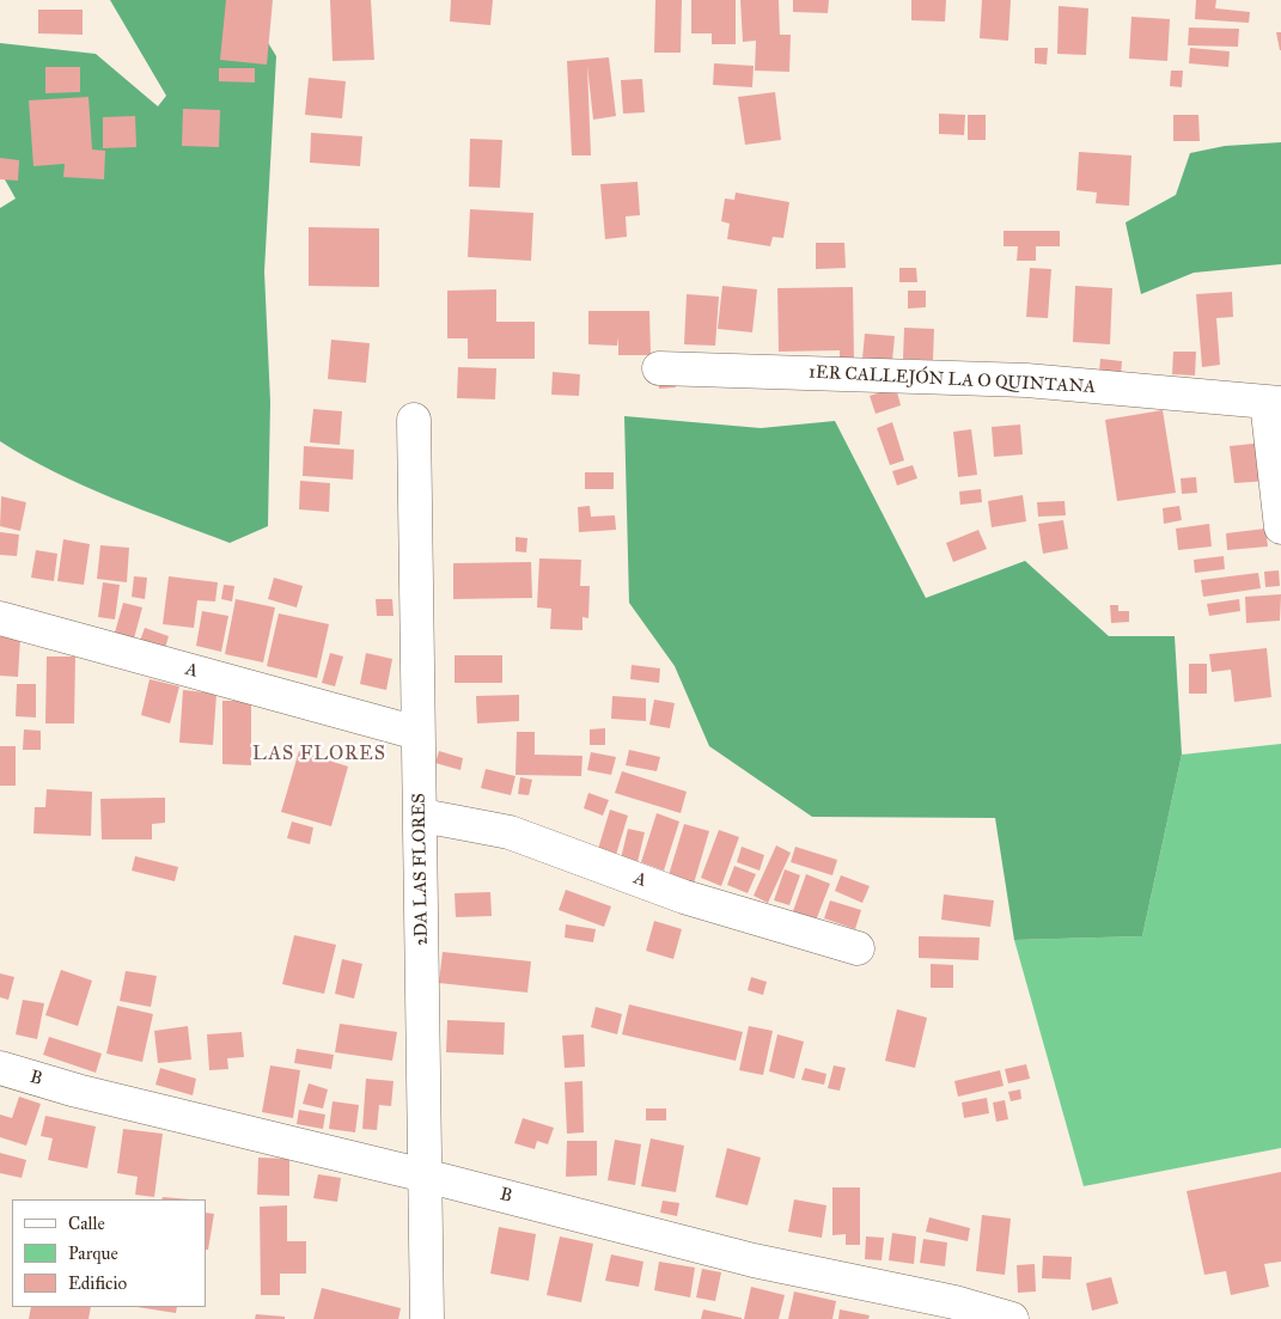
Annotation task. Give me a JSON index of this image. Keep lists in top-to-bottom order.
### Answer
{
  "streets": {
    "street": [
      "1ER CALLEJÓN LA O QUINTANA",
      "A",
      "2DA LAS FLORES",
      "B"
    ]
  },
  "crossings": [
    ["A", "2DA LAS FLORES"],
    ["2DA LAS FLORES", "B"]
  ],
  "districts": ["LAS FLORES"],
  "legend": ["Calle", "Parque", "Edificio"]
}
